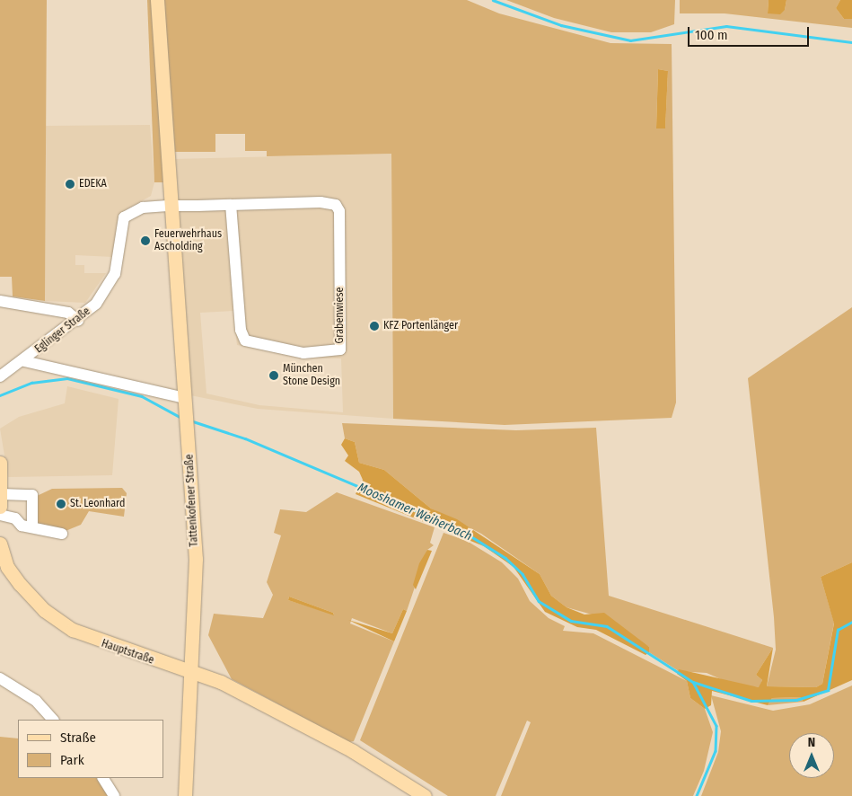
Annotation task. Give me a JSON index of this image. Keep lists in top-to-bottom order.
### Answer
{
  "streets": {
    "main road": ["Tattenkofener Straße", "Hauptstraße"],
    "street": ["Grabenwiese", "Eglinger Straße"]
  },
  "crossings": [
    ["Grabenwiese", "Eglinger Straße"],
    ["Grabenwiese", "Tattenkofener Straße"],
    ["Eglinger Straße", "Tattenkofener Straße"],
    ["Tattenkofener Straße", "Hauptstraße"]
  ],
  "water": ["Mooshamer Weiherbach"],
  "places": [
    "EDEKA",
    "Feuerwehrhaus Ascholding",
    "KFZ Portenlänger",
    "München Stone Design",
    "St. Leonhard"
  ],
  "legend": ["Straße", "Park"],
  "scale_bar": "100 m",
  "north": "top"
}
